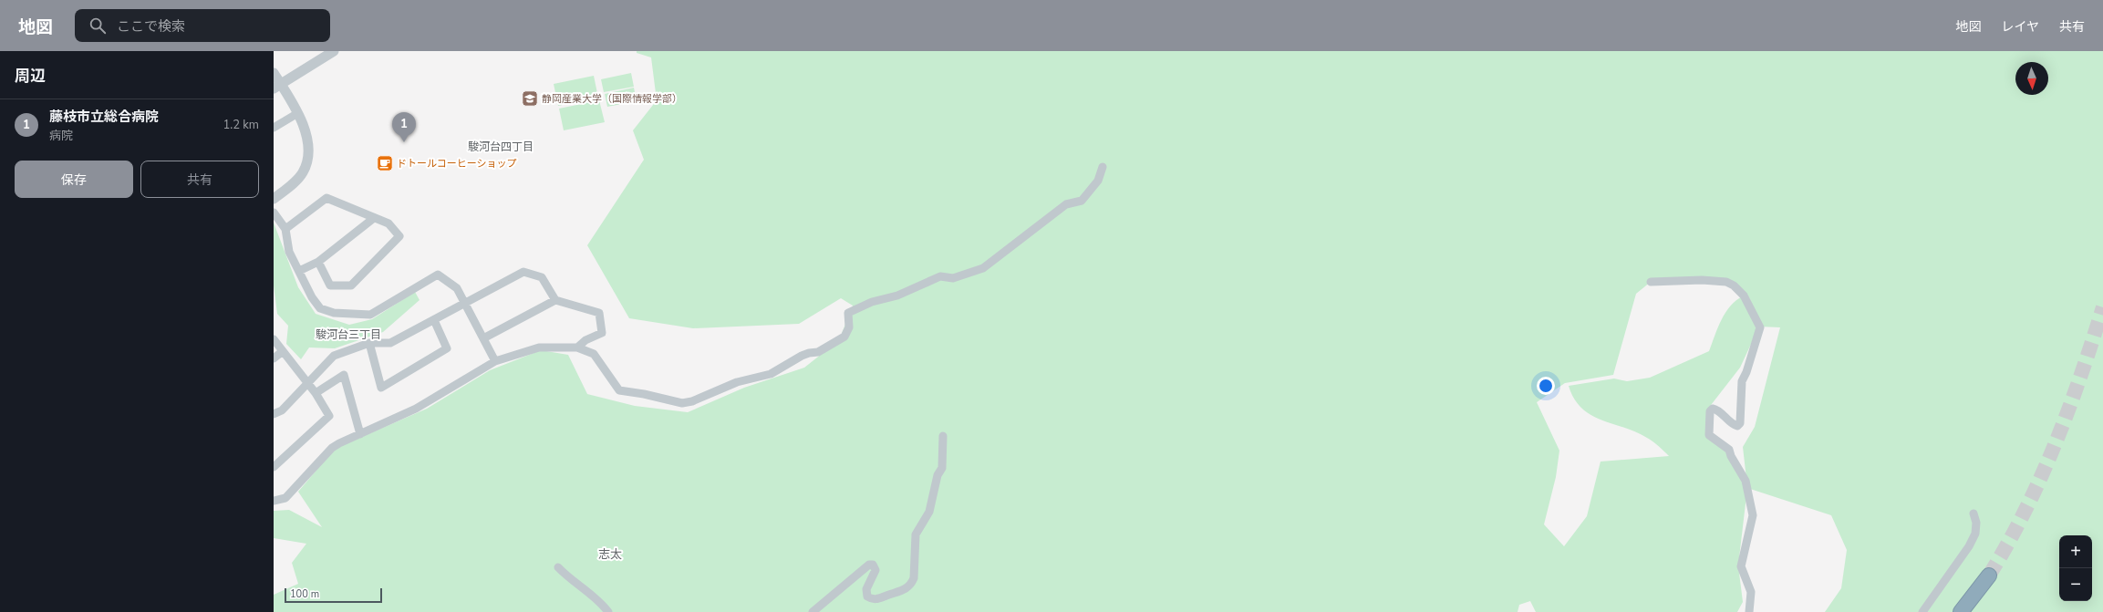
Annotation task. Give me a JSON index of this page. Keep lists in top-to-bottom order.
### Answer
{
  "districts": ["駿河台四丁目", "駿河台三丁目", "志太"],
  "places": {
    "school or university": ["静岡産業大学（国際情報学部）"],
    "cafe": ["ドトールコーヒーショップ"]
  },
  "scale_bar": "100 m",
  "north": "bottom",
  "page": {
    "header": "地図",
    "search": "ここで検索",
    "nav": ["地図", "レイヤ", "共有"],
    "heading": "周辺",
    "list": [
      {
        "mark": "1",
        "name": "藤枝市立総合病院",
        "note": "病院",
        "value": "1.2 km"
      }
    ],
    "pins": "1",
    "buttons": ["保存", "共有"],
    "map_buttons": ["+", "−"],
    "scale": "100 m"
  }
}
